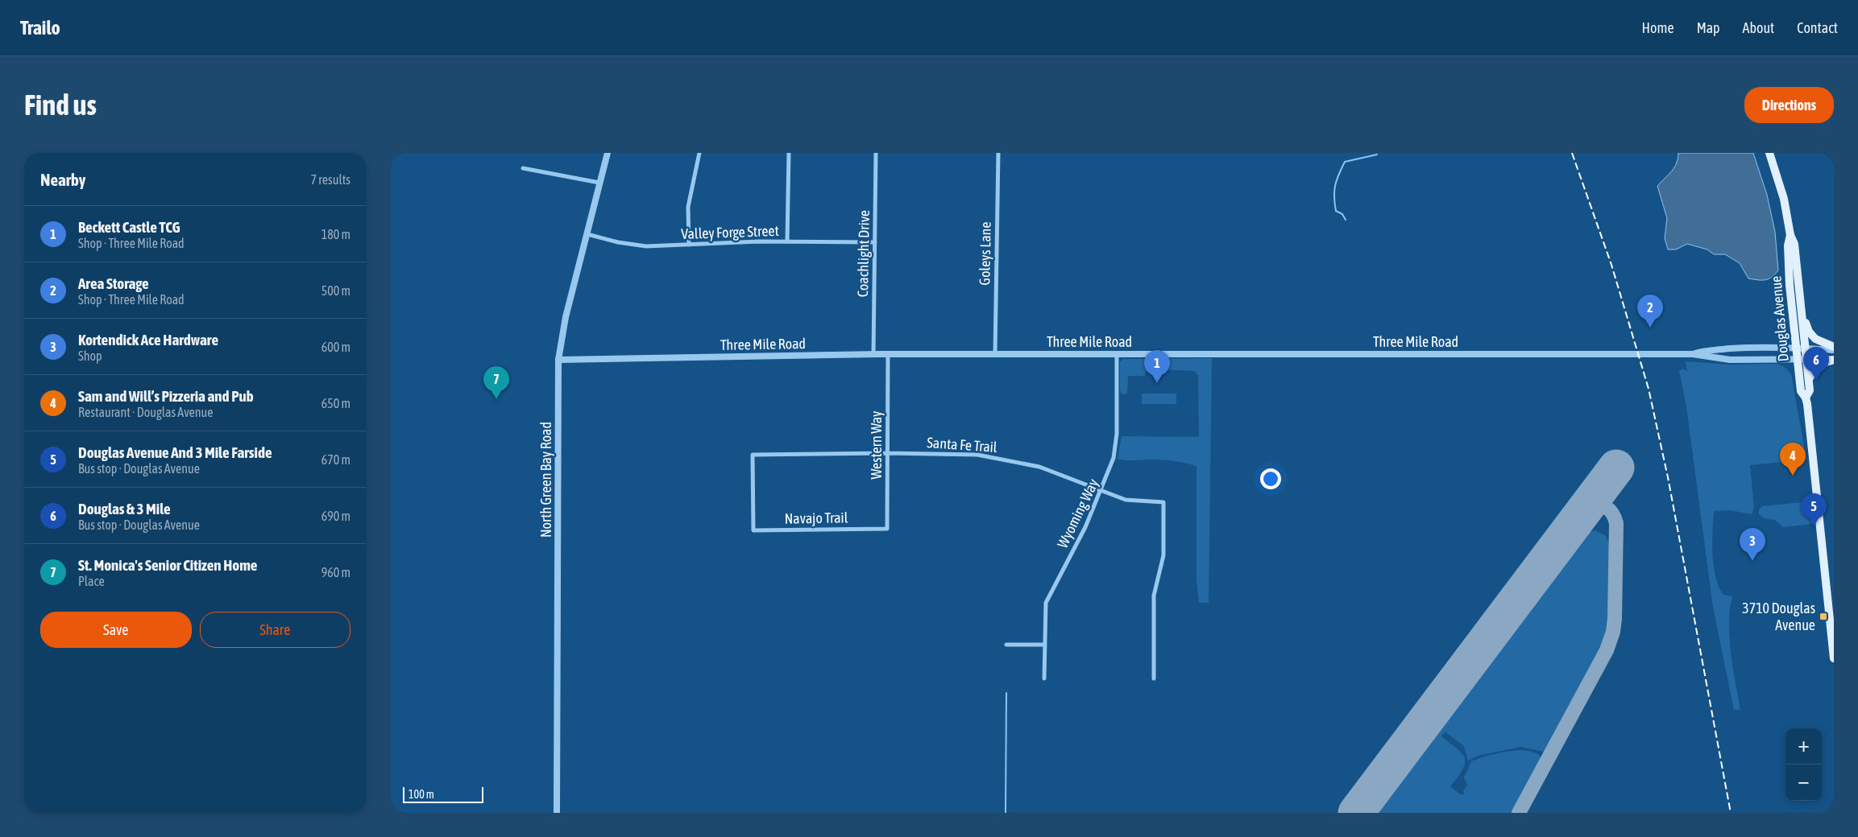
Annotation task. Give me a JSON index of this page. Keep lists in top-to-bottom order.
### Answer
{
  "streets": {
    "main road": ["Douglas Avenue"],
    "street": [
      "Valley Forge Street",
      "Coachlight Drive",
      "Goleys Lane",
      "Three Mile Road",
      "Western Way",
      "Santa Fe Trail",
      "North Green Bay Road",
      "Wyoming Way",
      "Navajo Trail"
    ]
  },
  "crossings": [
    ["Valley Forge Street", "Coachlight Drive"],
    ["Valley Forge Street", "North Green Bay Road"],
    ["Coachlight Drive", "Three Mile Road"],
    ["Goleys Lane", "Three Mile Road"],
    ["Douglas Avenue", "Three Mile Road"],
    ["Three Mile Road", "Western Way"],
    ["Three Mile Road", "North Green Bay Road"],
    ["Three Mile Road", "Wyoming Way"],
    ["Western Way", "Santa Fe Trail"],
    ["Western Way", "Navajo Trail"],
    ["Santa Fe Trail", "Wyoming Way"],
    ["Santa Fe Trail", "Navajo Trail"]
  ],
  "places": {
    "transit": ["3710 Douglas Avenue"]
  },
  "scale_bar": "100 m",
  "page": {
    "header": "Trailo",
    "nav": [
      "Home",
      "Map",
      "About",
      "Contact"
    ],
    "buttons": [
      "Directions",
      ["Save", "Share"]
    ],
    "title": "Find us",
    "heading": ["Nearby", "7 results"],
    "list": [
      {
        "mark": "1",
        "name": "Beckett Castle TCG",
        "note": "Shop · Three Mile Road",
        "value": "180 m"
      },
      {
        "mark": "2",
        "name": "Area Storage",
        "note": "Shop · Three Mile Road",
        "value": "500 m"
      },
      {
        "mark": "3",
        "name": "Kortendick Ace Hardware",
        "note": "Shop",
        "value": "600 m"
      },
      {
        "mark": "4",
        "name": "Sam and Will’s Pizzeria and Pub",
        "note": "Restaurant · Douglas Avenue",
        "value": "650 m"
      },
      {
        "mark": "5",
        "name": "Douglas Avenue And 3 Mile Farside",
        "note": "Bus stop · Douglas Avenue",
        "value": "670 m"
      },
      {
        "mark": "6",
        "name": "Douglas & 3 Mile",
        "note": "Bus stop · Douglas Avenue",
        "value": "690 m"
      },
      {
        "mark": "7",
        "name": "St. Monica's Senior Citizen Home",
        "note": "Place",
        "value": "960 m"
      }
    ],
    "pins": [
      "2",
      "6",
      "1",
      "7",
      "4",
      "5",
      "3"
    ],
    "map_buttons": ["+", "−"],
    "scale": "100 m"
  }
}
